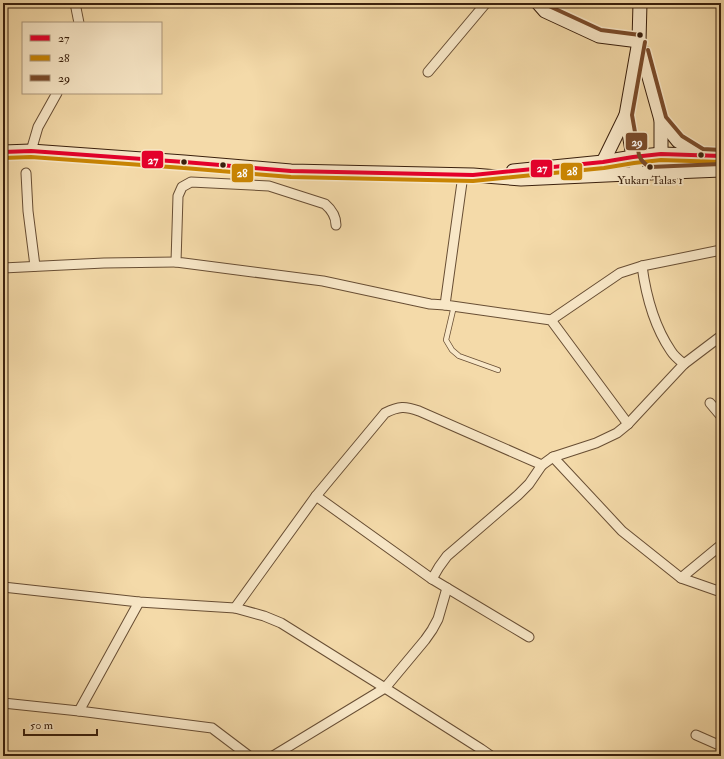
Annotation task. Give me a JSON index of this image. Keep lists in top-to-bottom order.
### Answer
{
  "places": ["Yukarı Talas 1"],
  "lines": ["transit line 29", "transit line 27", "transit line 28"],
  "legend": ["27", "28", "29"],
  "scale_bar": "50 m"
}
